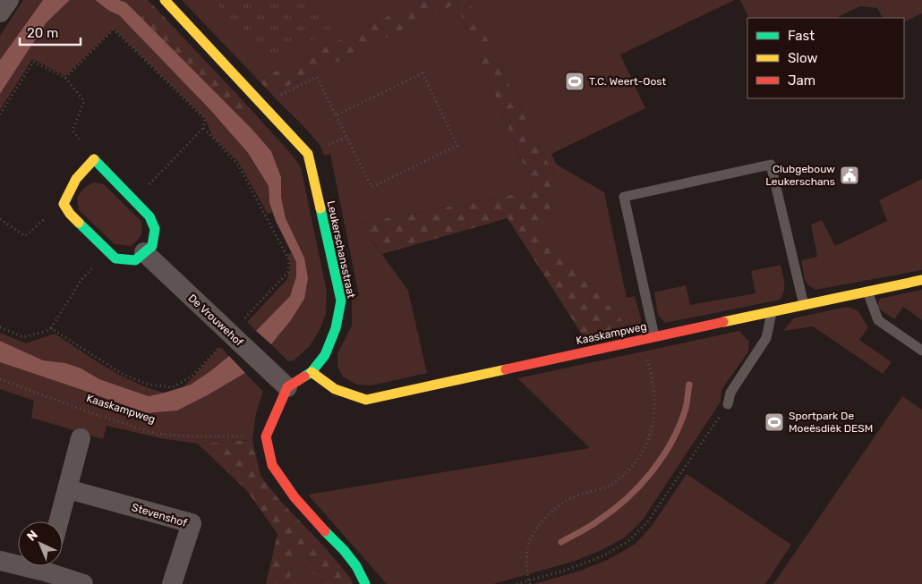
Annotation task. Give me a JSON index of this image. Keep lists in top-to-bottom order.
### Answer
{
  "streets": {
    "street": [
      "Leukerschansstraat",
      "De Vrouwehof",
      "Kaaskampweg",
      "Stevenshof"
    ]
  },
  "crossings": [
    ["Leukerschansstraat", "De Vrouwehof"],
    ["Leukerschansstraat", "Kaaskampweg"]
  ],
  "places": {
    "sports": ["T.C. Weert-Oost", "Sportpark De Moeësdiêk DESM"],
    "public building": ["Clubgebouw Leukerschans"]
  },
  "legend": ["Fast", "Slow", "Jam"],
  "scale_bar": "20 m",
  "north": "top left"
}
